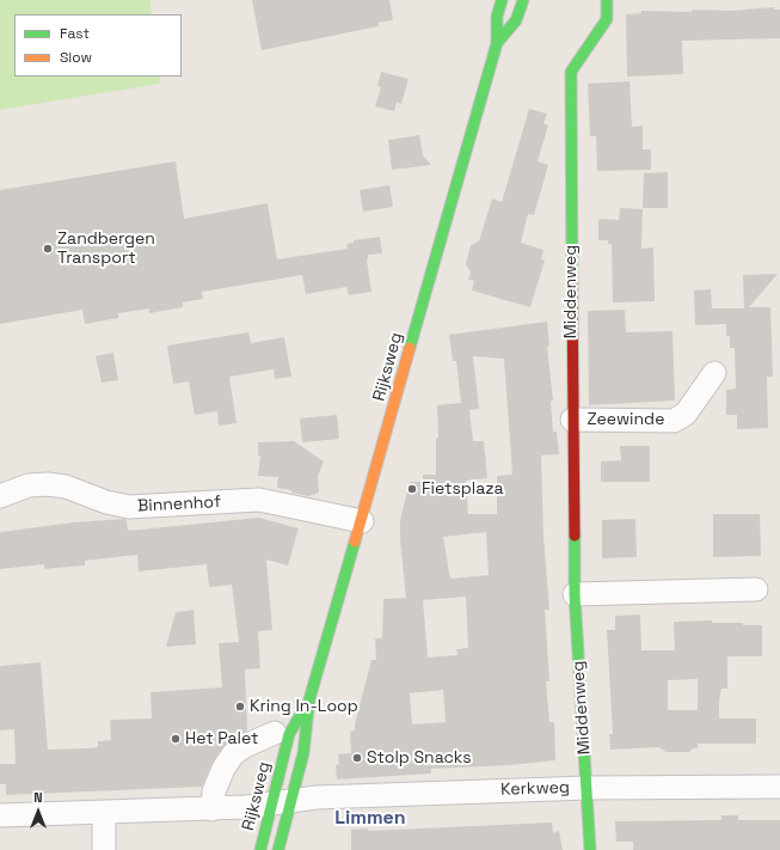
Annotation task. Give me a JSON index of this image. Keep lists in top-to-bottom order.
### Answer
{
  "streets": {
    "main road": ["Middenweg", "Rijksweg"],
    "street": ["Zeewinde", "Binnenhof", "Kerkweg"]
  },
  "crossings": [
    ["Middenweg", "Zeewinde"],
    ["Middenweg", "Kerkweg"],
    ["Rijksweg", "Binnenhof"],
    ["Rijksweg", "Kerkweg"]
  ],
  "districts": ["Limmen"],
  "places": [
    "Zandbergen Transport",
    "Fietsplaza",
    "Kring In-Loop",
    "Het Palet",
    "Stolp Snacks"
  ],
  "legend": ["Fast", "Slow"],
  "north": "top"
}
